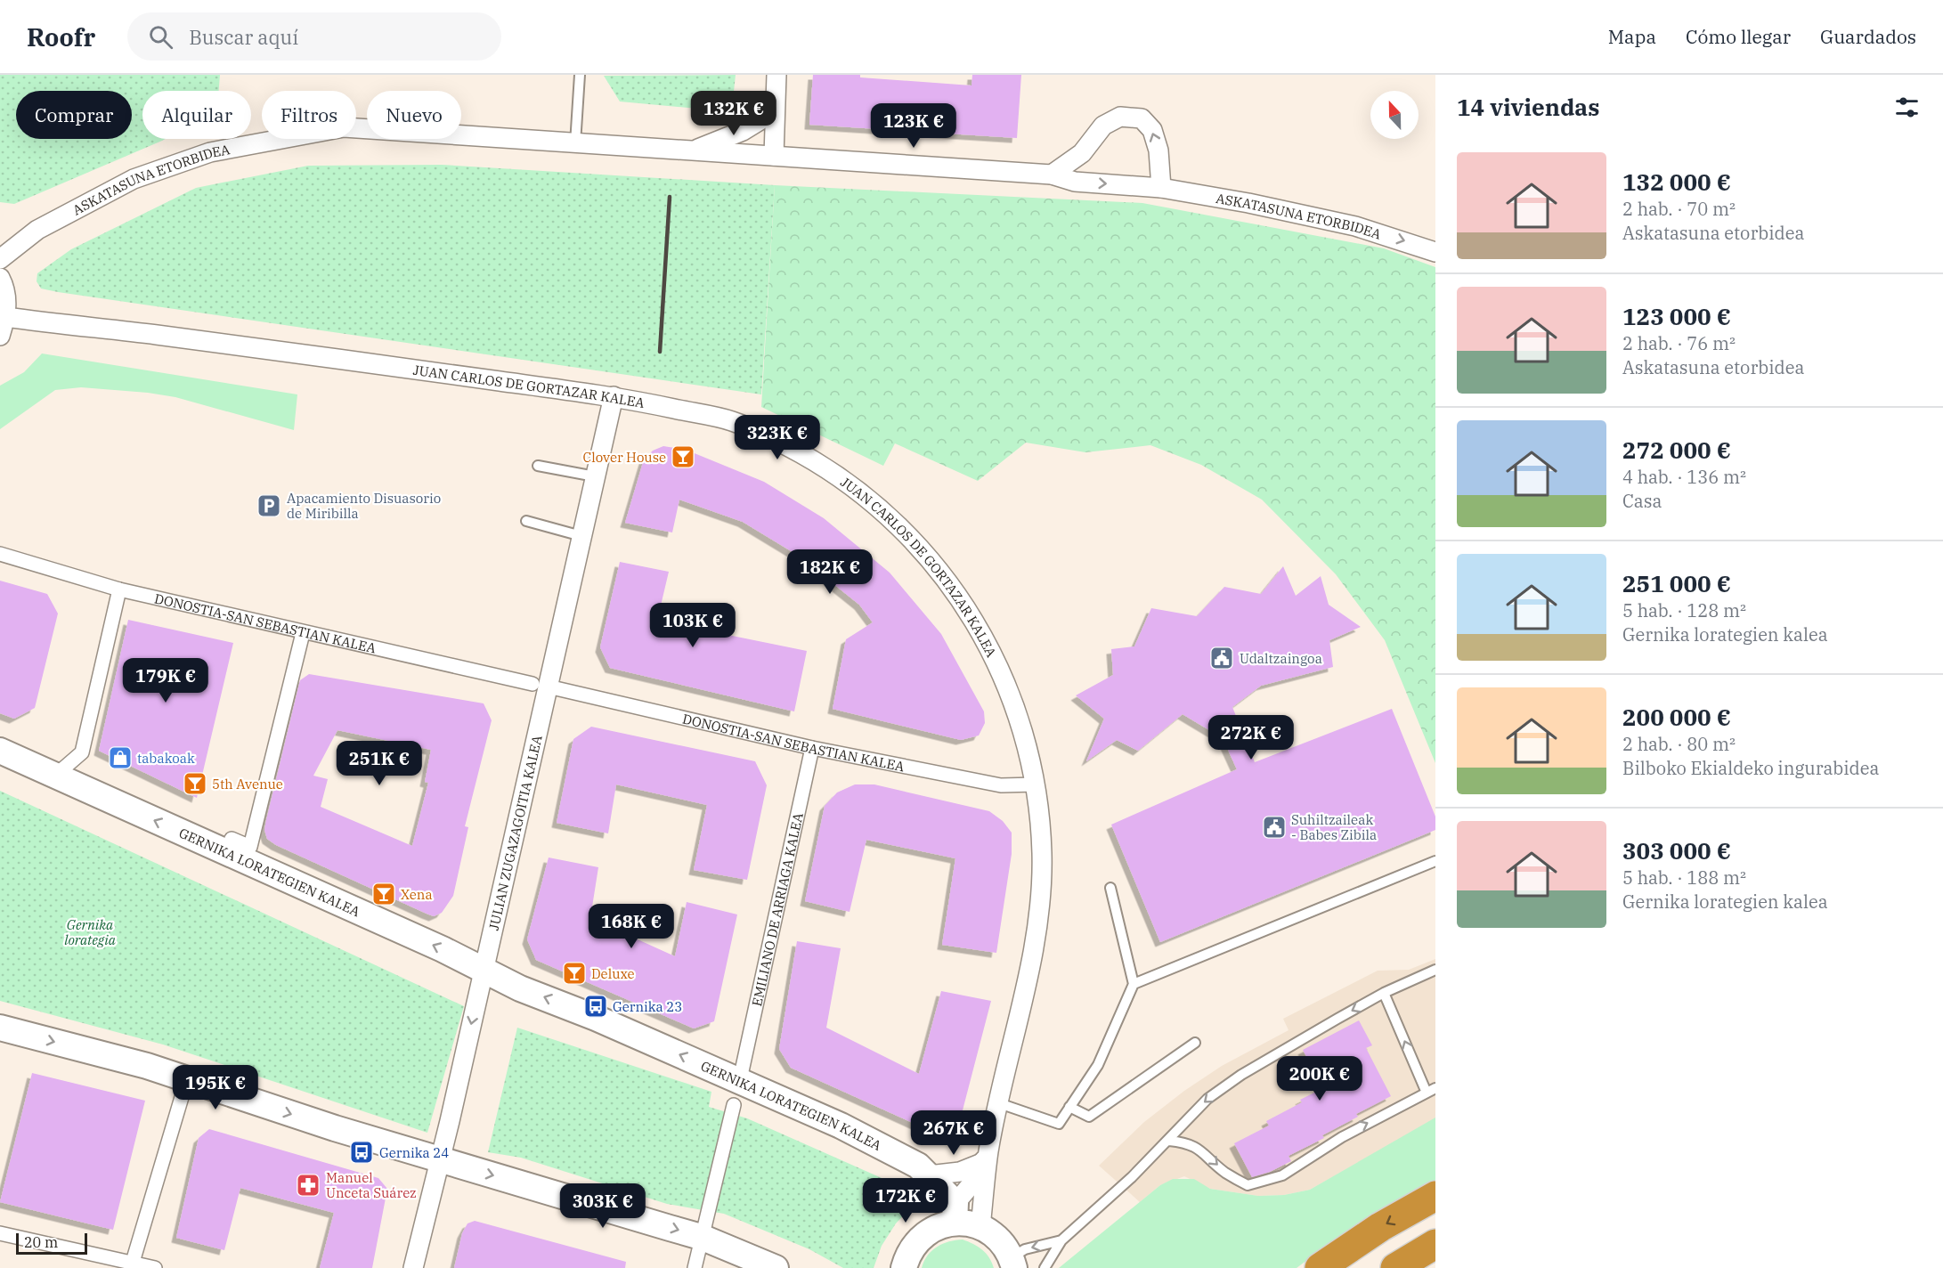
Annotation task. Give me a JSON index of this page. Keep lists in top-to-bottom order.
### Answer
{
  "streets": {
    "main road": ["GERNIKA LORATEGIEN KALEA"],
    "street": [
      "ASKATASUNA ETORBIDEA",
      "JUAN CARLOS DE GORTAZAR KALEA",
      "DONOSTIA-SAN SEBASTIAN KALEA",
      "JULIAN ZUGAZAGOITIA KALEA",
      "EMILIANO DE ARRIAGA KALEA"
    ]
  },
  "crossings": [
    ["JUAN CARLOS DE GORTAZAR KALEA", "DONOSTIA-SAN SEBASTIAN KALEA"],
    ["JUAN CARLOS DE GORTAZAR KALEA", "JULIAN ZUGAZAGOITIA KALEA"],
    ["JUAN CARLOS DE GORTAZAR KALEA", "GERNIKA LORATEGIEN KALEA"],
    ["DONOSTIA-SAN SEBASTIAN KALEA", "EMILIANO DE ARRIAGA KALEA"],
    ["JULIAN ZUGAZAGOITIA KALEA", "GERNIKA LORATEGIEN KALEA"]
  ],
  "parks": ["Gernika lorategia"],
  "places": {
    "bar": [
      "Clover House",
      "5th Avenue",
      "Xena",
      "Deluxe"
    ],
    "parking": ["Apacamiento Disuasorio de Miribilla"],
    "public building": ["Udaltzaingoa", "Suhiltzaileak - Babes Zibila"],
    "shop": ["tabakoak"],
    "bus stop": ["Gernika 23", "Gernika 24"],
    "pharmacy": ["Manuel Unceta Suárez"]
  },
  "scale_bar": "20 m",
  "north": "top",
  "page": {
    "header": "Roofr",
    "search": "Buscar aquí",
    "nav": ["Mapa", "Cómo llegar", "Guardados"],
    "heading": "14 viviendas",
    "price": [
      "132K €",
      "123K €",
      "323K €",
      "182K €",
      "103K €",
      "179K €",
      "272K €",
      "251K €",
      "168K €",
      "200K €",
      "195K €",
      "267K €",
      "172K €",
      "303K €"
    ],
    "chip": [
      "Comprar",
      "Alquilar",
      "Filtros",
      "Nuevo"
    ],
    "list": [
      {
        "name": "132 000 €",
        "note": "2 hab. · 70 m² · Askatasuna etorbidea"
      },
      {
        "name": "123 000 €",
        "note": "2 hab. · 76 m² · Askatasuna etorbidea"
      },
      {
        "name": "272 000 €",
        "note": "4 hab. · 136 m² · Casa"
      },
      {
        "name": "251 000 €",
        "note": "5 hab. · 128 m² · Gernika lorategien kalea"
      },
      {
        "name": "200 000 €",
        "note": "2 hab. · 80 m² · Bilboko Ekialdeko ingurabidea"
      },
      {
        "name": "303 000 €",
        "note": "5 hab. · 188 m² · Gernika lorategien kalea"
      }
    ],
    "scale": "20 m"
  }
}
